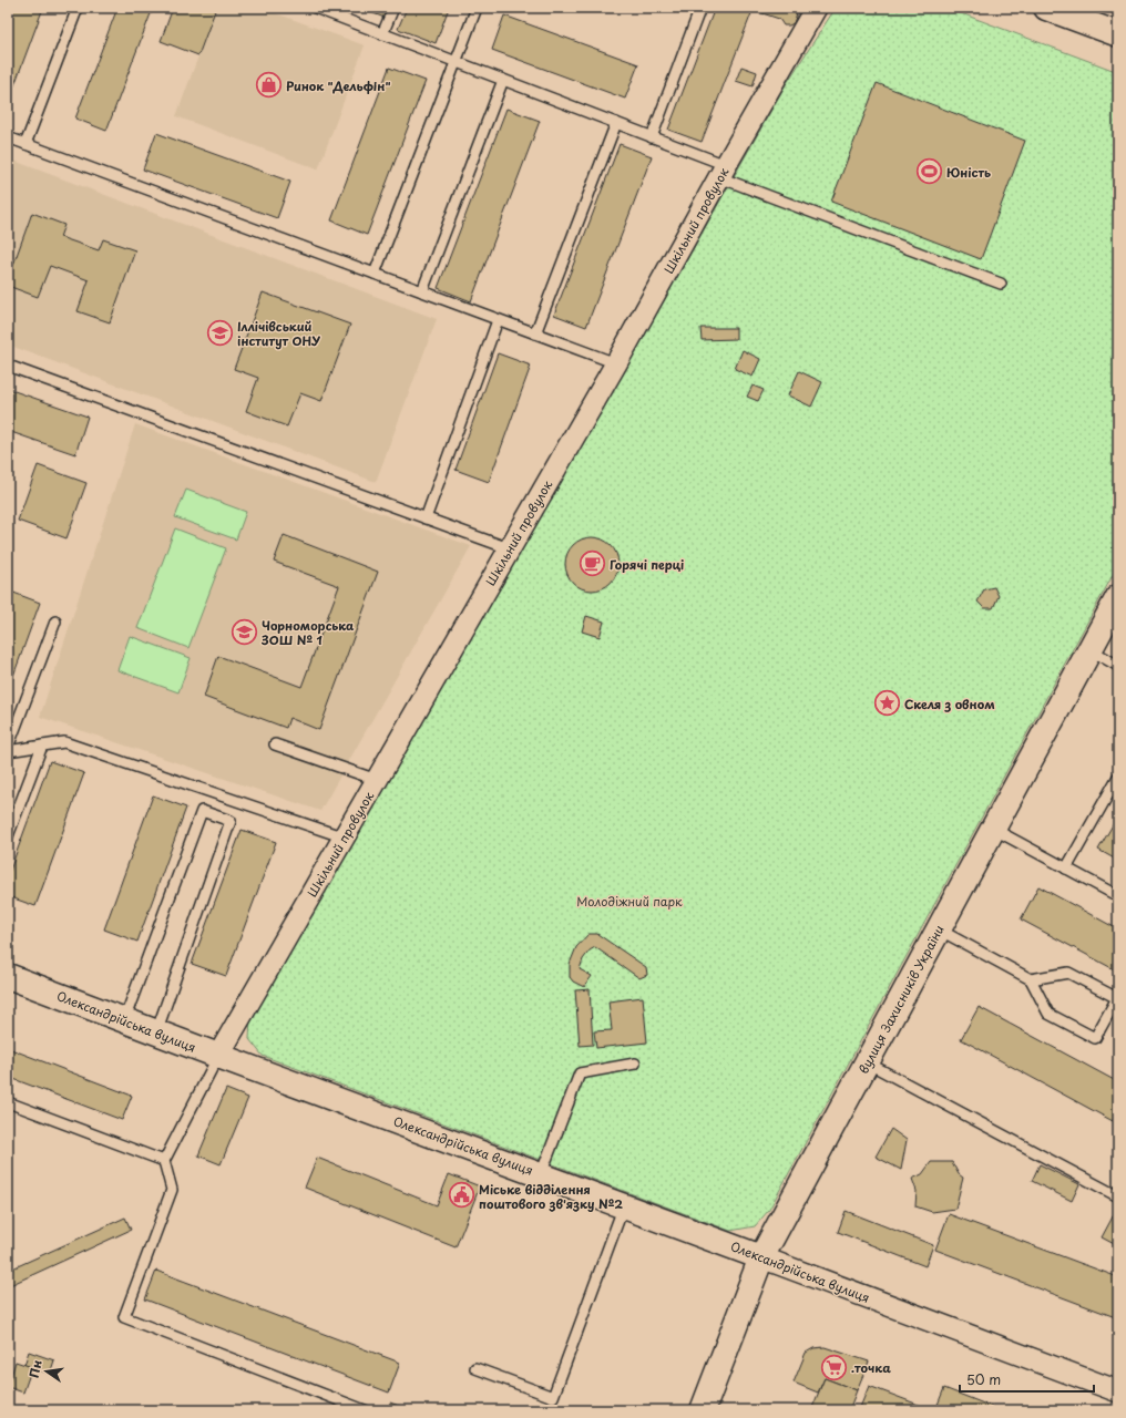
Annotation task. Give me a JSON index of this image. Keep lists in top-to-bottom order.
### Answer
{
  "streets": {
    "main road": ["вулиця Захисників України", "Олександрійська вулиця"],
    "street": ["Шкільний провулок"]
  },
  "crossings": [
    ["Шкільний провулок", "Олександрійська вулиця"],
    ["вулиця Захисників України", "Олександрійська вулиця"]
  ],
  "parks": ["Молодіжний парк"],
  "places": {
    "shop": ["Ринок \"Дельфін\""],
    "sports": ["Юність"],
    "school or university": ["Іллічівський інститут ОНУ", "Чорноморська ЗОШ № 1"],
    "cafe": ["Горячі перці"],
    "place": ["Скеля з овном"],
    "public building": ["Міське відділення поштового зв'язку №2"],
    "supermarket": [".точка"]
  },
  "scale_bar": "50 m",
  "north": "left"
}
